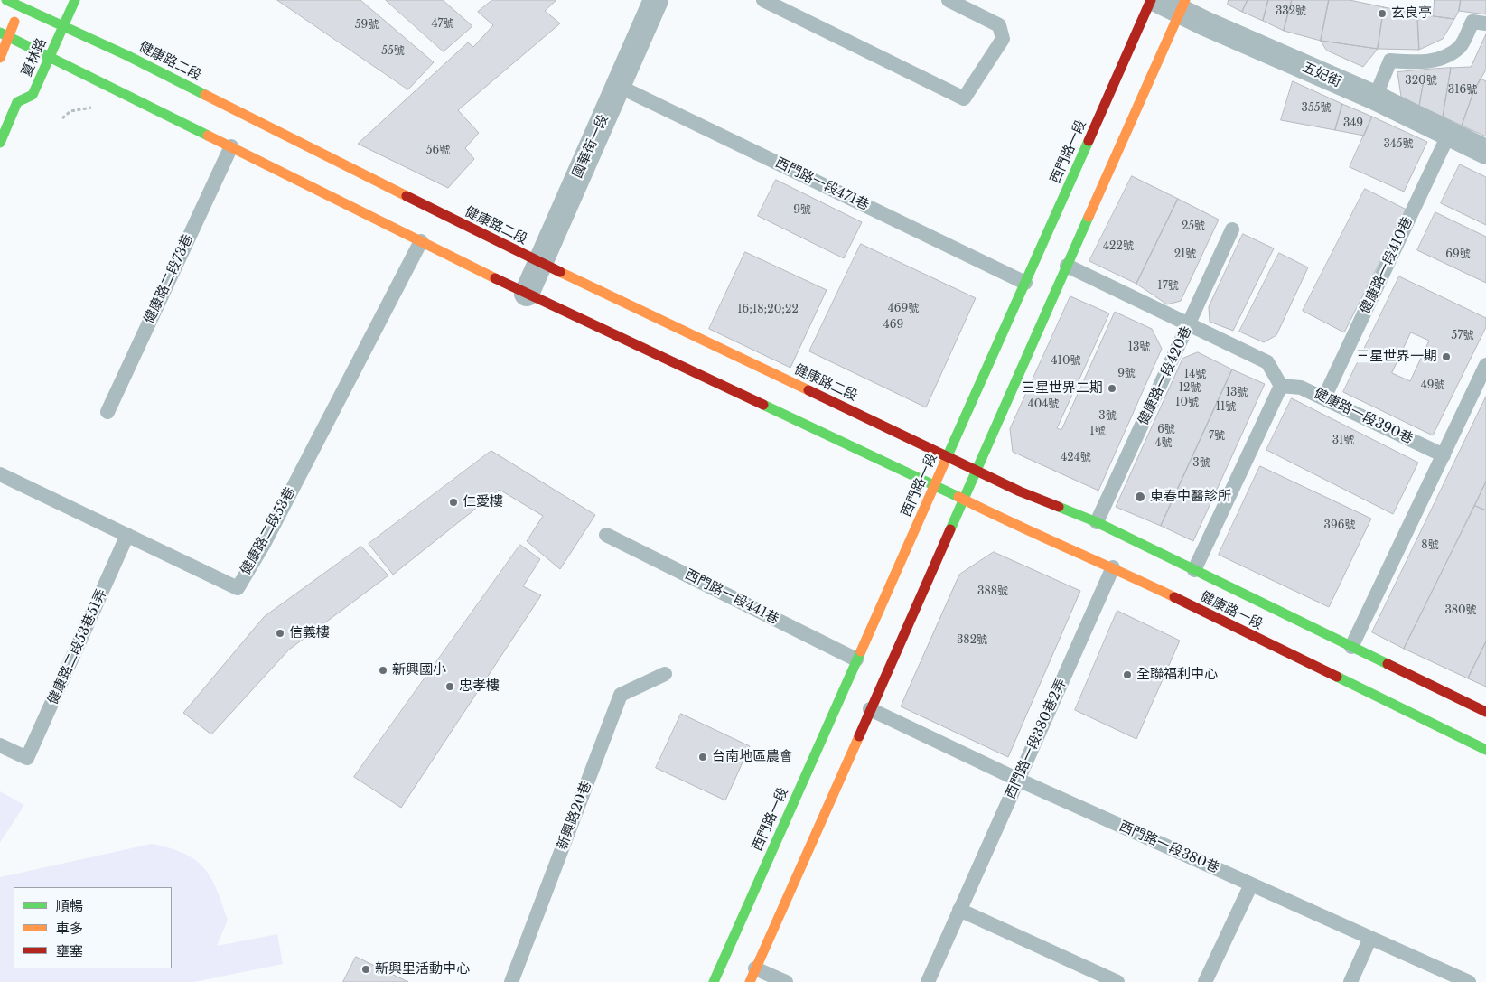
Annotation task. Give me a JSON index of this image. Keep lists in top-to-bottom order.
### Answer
{
  "streets": {
    "street": [
      "夏林路",
      "健康路二段",
      "五妃街",
      "國華街一段",
      "西門路一段",
      "健康路一段"
    ],
    "lane": [
      "西門路一段471巷",
      "健康路一段410巷",
      "健康路二段73巷",
      "健康路一段420巷",
      "健康路一段390巷",
      "健康路二段53巷",
      "西門路一段441巷",
      "健康路二段53巷51弄",
      "西門路一段380巷2弄",
      "新興路20巷",
      "西門路一段380巷"
    ]
  },
  "crossings": [
    ["夏林路", "健康路二段"],
    ["健康路二段", "國華街一段"],
    ["健康路二段", "西門路一段"],
    ["健康路二段", "健康路一段"],
    ["五妃街", "健康路一段410巷"],
    ["國華街一段", "西門路一段471巷"],
    ["西門路一段", "西門路一段471巷"],
    ["西門路一段", "西門路一段441巷"],
    ["健康路一段410巷", "健康路一段390巷"],
    ["健康路一段420巷", "健康路一段"],
    ["健康路二段53巷", "健康路二段53巷51弄"],
    ["健康路一段", "西門路一段380巷2弄"],
    ["西門路一段380巷2弄", "西門路一段380巷"]
  ],
  "places": [
    "玄良亭",
    "三星世界一期",
    "三星世界二期",
    "東春中醫診所",
    "仁愛樓",
    "信義樓",
    "新興國小",
    "全聯福利中心",
    "忠孝樓",
    "台南地區農會",
    "新興里活動中心"
  ],
  "house_numbers": [
    "332號",
    "47號",
    "59號",
    "55號",
    "320號",
    "316號",
    "355號",
    "349",
    "345號",
    "56號",
    "9號",
    "25號",
    "422號",
    "21號",
    "69號",
    "17號",
    "469號",
    "16;18;20;22",
    "469",
    "57號",
    "13號",
    "410號",
    "9號",
    "14號",
    "49號",
    "12號",
    "13號",
    "10號",
    "404號",
    "11號",
    "3號",
    "6號",
    "1號",
    "7號",
    "31號",
    "4號",
    "424號",
    "3號",
    "396號",
    "8號",
    "388號",
    "380號",
    "382號"
  ],
  "legend": ["順暢", "車多", "壅塞"]
}
